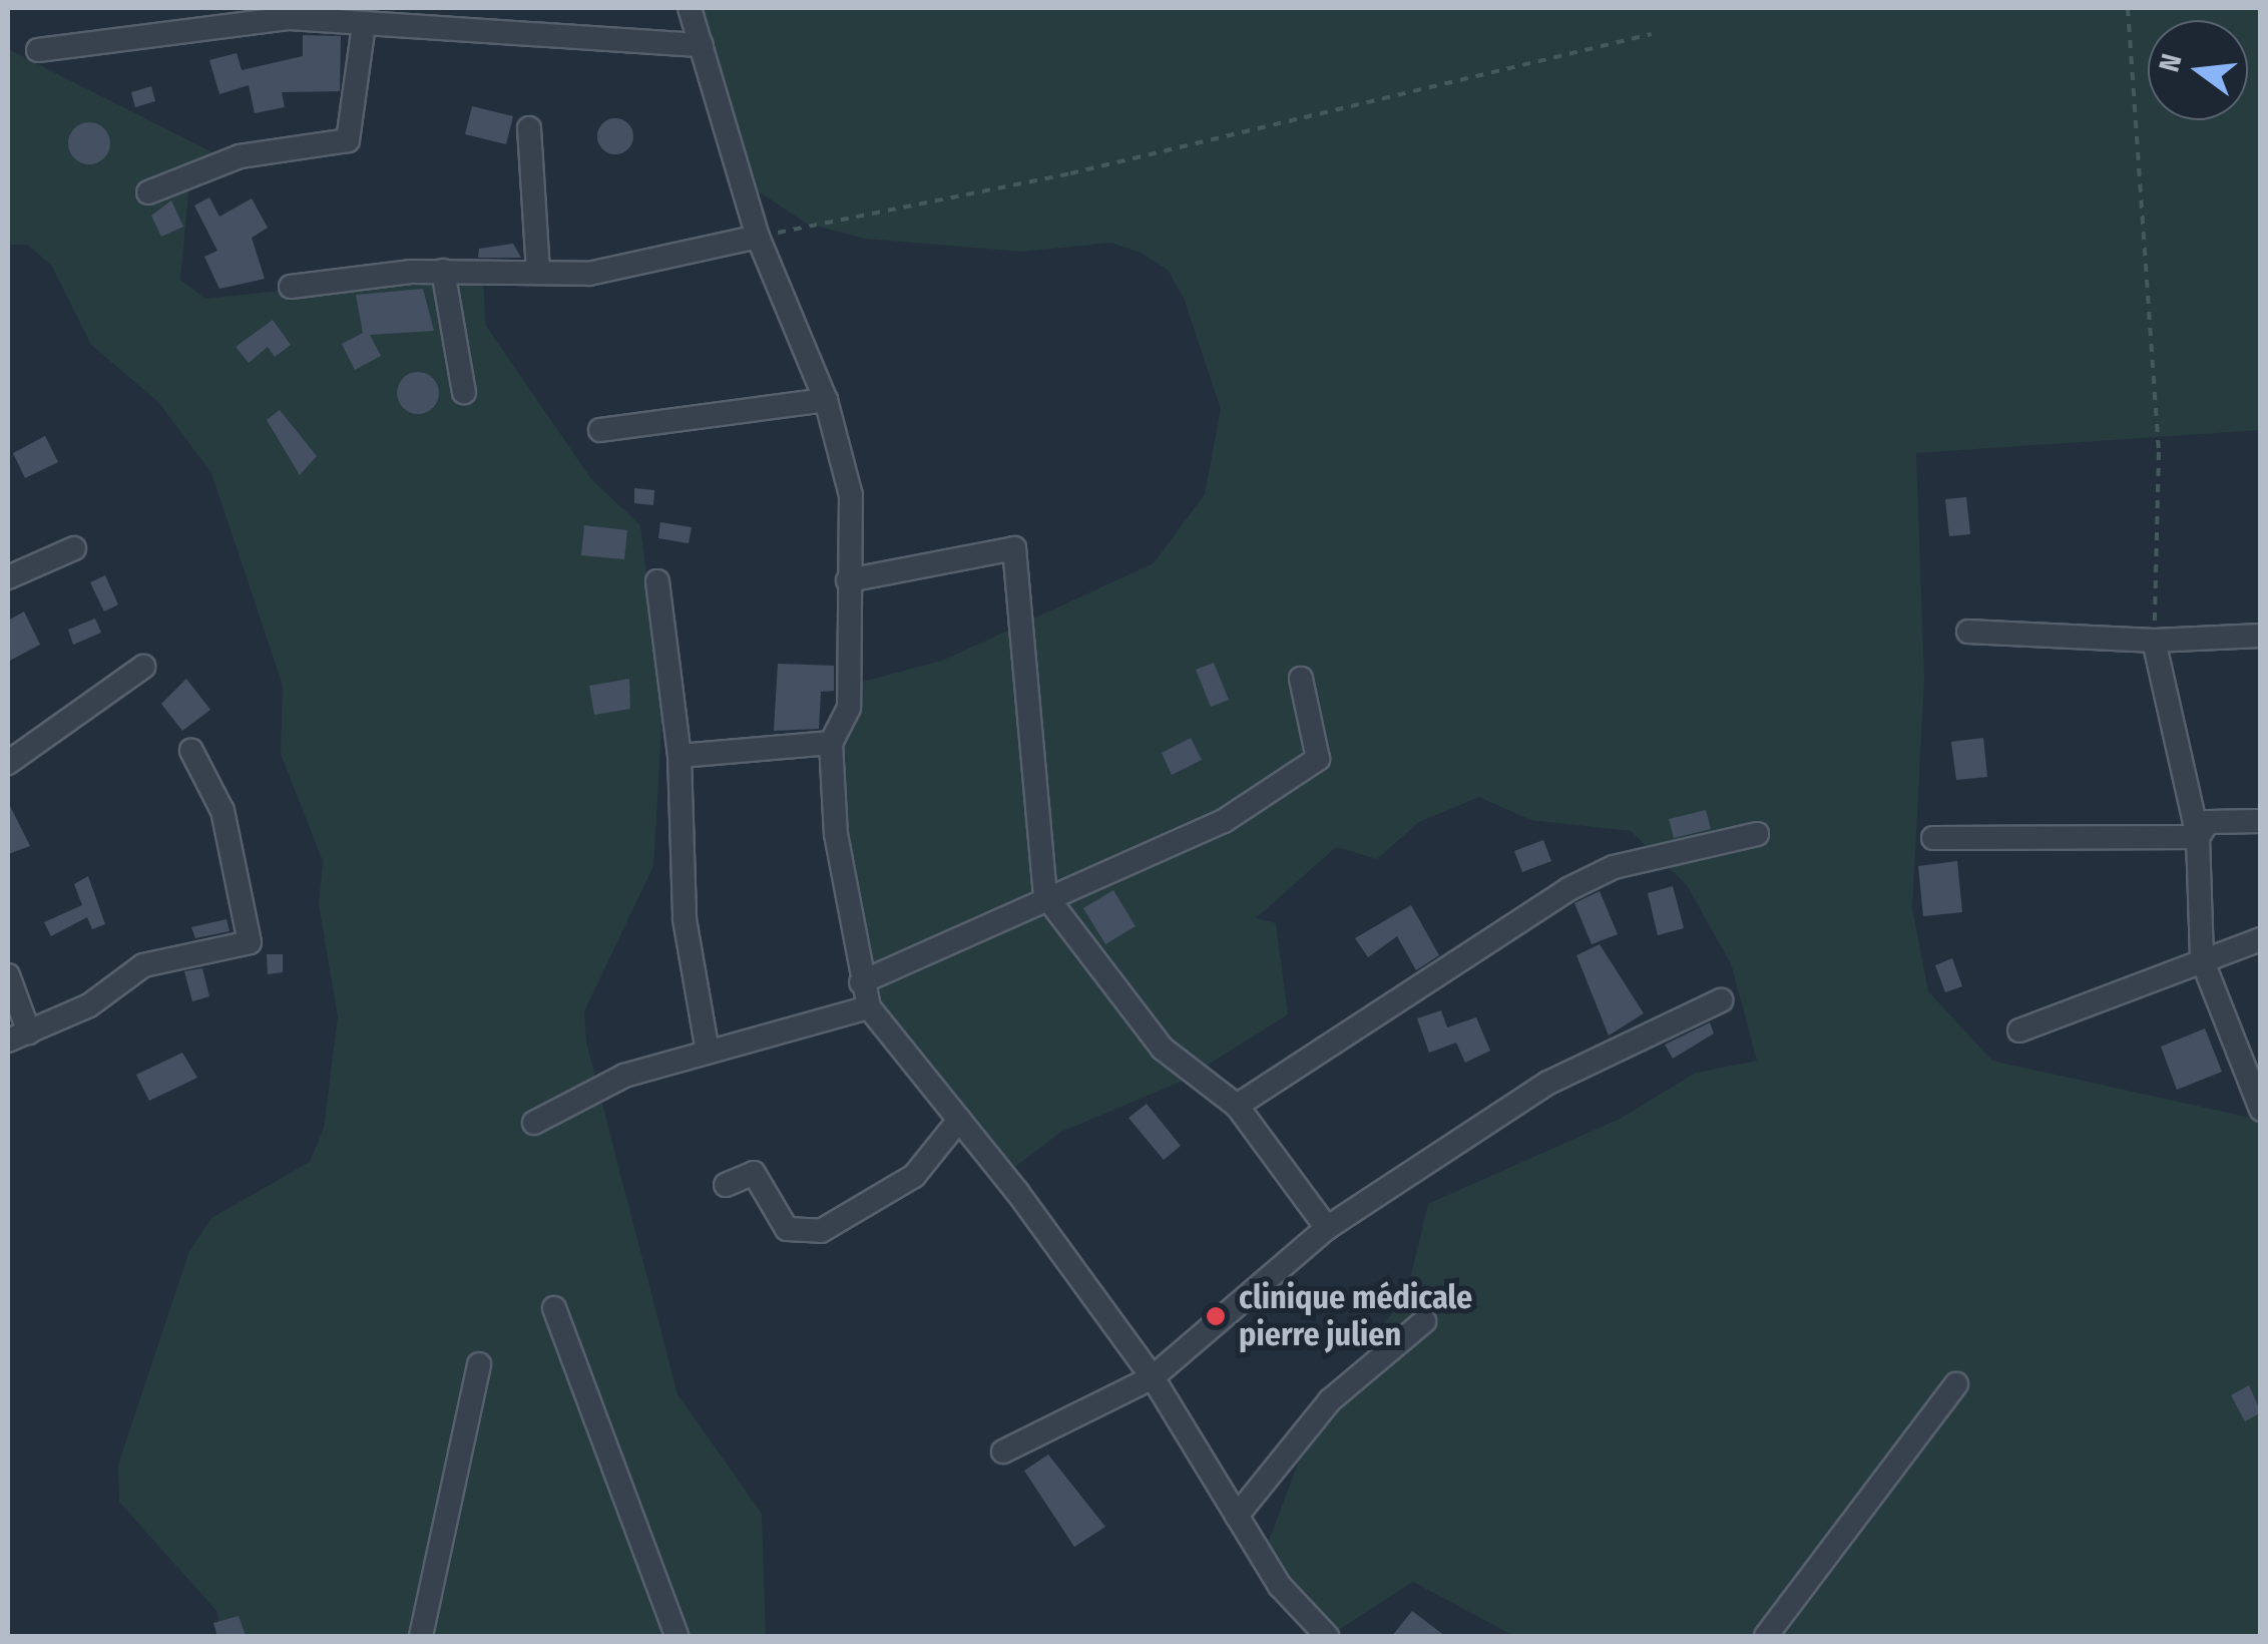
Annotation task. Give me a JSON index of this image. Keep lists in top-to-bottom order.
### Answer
{
  "places": ["clinique médicale pierre julien"],
  "north": "left"
}
